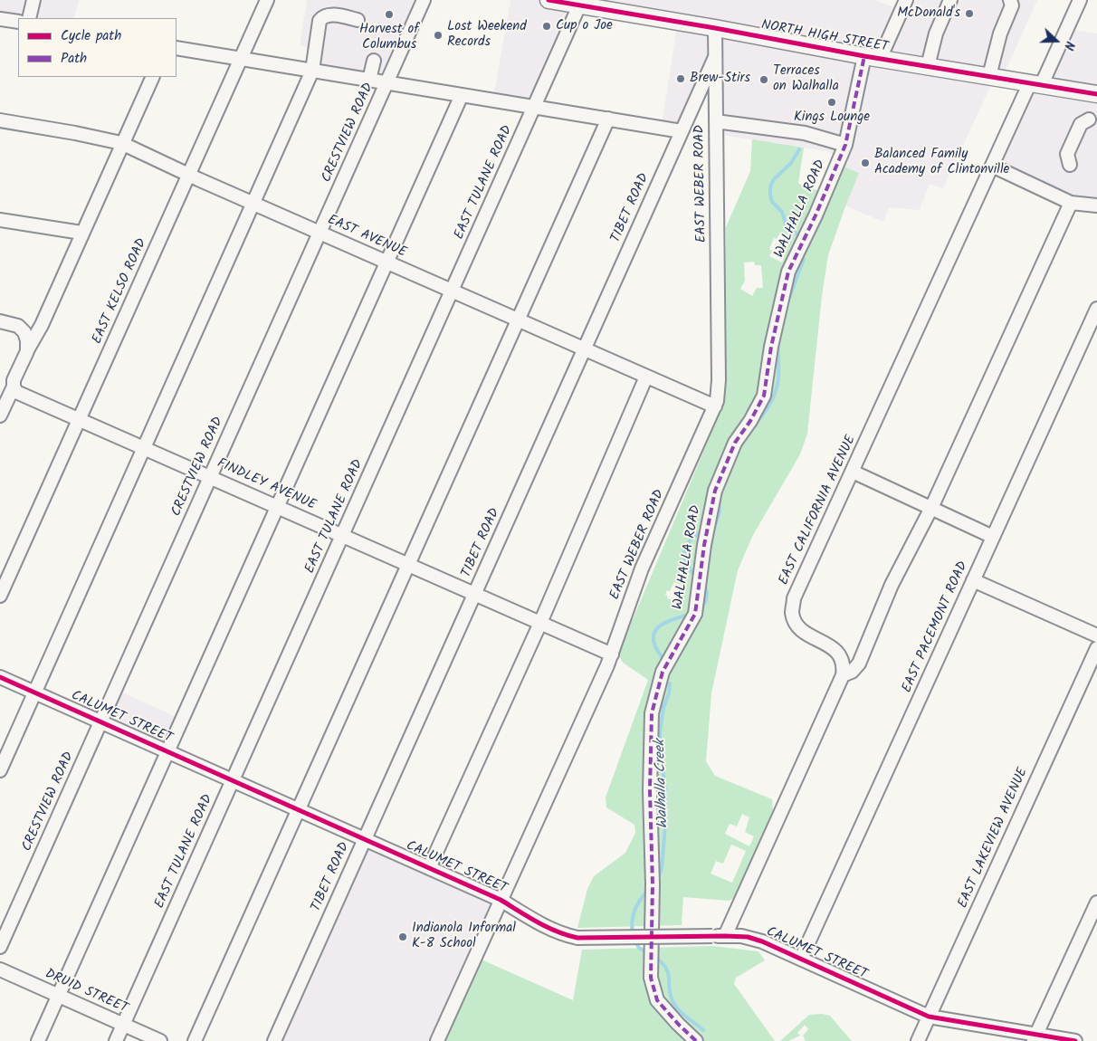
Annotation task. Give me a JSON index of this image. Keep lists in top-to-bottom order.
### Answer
{
  "streets": {
    "main road": ["NORTH HIGH STREET"],
    "street": [
      "CRESTVIEW ROAD",
      "EAST TULANE ROAD",
      "EAST WEBER ROAD",
      "TIBET ROAD",
      "WALHALLA ROAD",
      "EAST AVENUE",
      "EAST KELSO ROAD",
      "FINDLEY AVENUE",
      "EAST CALIFORNIA AVENUE",
      "EAST PACEMONT ROAD",
      "CALUMET STREET",
      "EAST LAKEVIEW AVENUE",
      "DRUID STREET"
    ]
  },
  "crossings": [
    ["NORTH HIGH STREET", "EAST TULANE ROAD"],
    ["NORTH HIGH STREET", "EAST WEBER ROAD"],
    ["NORTH HIGH STREET", "WALHALLA ROAD"],
    ["NORTH HIGH STREET", "EAST CALIFORNIA AVENUE"],
    ["CRESTVIEW ROAD", "EAST AVENUE"],
    ["CRESTVIEW ROAD", "FINDLEY AVENUE"],
    ["CRESTVIEW ROAD", "CALUMET STREET"],
    ["EAST TULANE ROAD", "EAST AVENUE"],
    ["EAST TULANE ROAD", "FINDLEY AVENUE"],
    ["EAST TULANE ROAD", "CALUMET STREET"],
    ["EAST TULANE ROAD", "DRUID STREET"],
    ["EAST WEBER ROAD", "TIBET ROAD"],
    ["EAST WEBER ROAD", "EAST AVENUE"],
    ["EAST WEBER ROAD", "FINDLEY AVENUE"],
    ["EAST WEBER ROAD", "CALUMET STREET"],
    ["TIBET ROAD", "EAST AVENUE"],
    ["TIBET ROAD", "FINDLEY AVENUE"],
    ["TIBET ROAD", "CALUMET STREET"],
    ["EAST AVENUE", "EAST KELSO ROAD"],
    ["EAST KELSO ROAD", "FINDLEY AVENUE"],
    ["EAST PACEMONT ROAD", "CALUMET STREET"],
    ["CALUMET STREET", "EAST LAKEVIEW AVENUE"]
  ],
  "water": ["Walhalla Creek"],
  "places": [
    "McDonald's",
    "Harvest of Columbus",
    "Cup o Joe",
    "Lost Weekend Records",
    "Brew-Stirs",
    "Terraces on Walhalla",
    "Kings Lounge",
    "Balanced Family Academy of Clintonville",
    "Indianola Informal K-8 School"
  ],
  "legend": ["Cycle path", "Path"],
  "north": "right"
}
